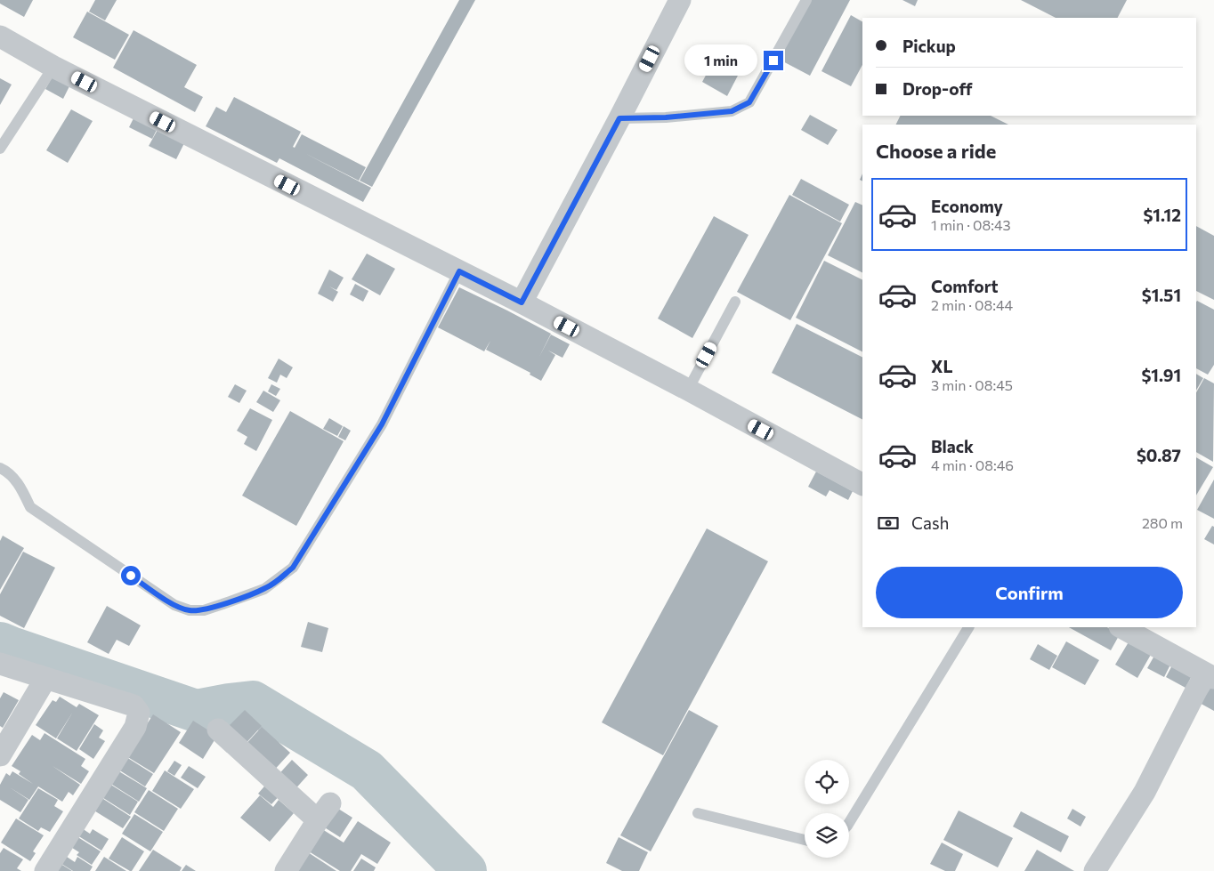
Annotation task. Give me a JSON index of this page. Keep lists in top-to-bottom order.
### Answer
{
  "page": {
    "banner": ["Pickup", "Drop-off"],
    "bubble": "1 min",
    "heading": "Choose a ride",
    "list": [
      {
        "name": "Economy",
        "note": "1 min · 08:43",
        "value": "$1.12"
      },
      {
        "name": "Comfort",
        "note": "2 min · 08:44",
        "value": "$1.51"
      },
      {
        "name": "XL",
        "note": "3 min · 08:45",
        "value": "$1.91"
      },
      {
        "name": "Black",
        "note": "4 min · 08:46",
        "value": "$0.87"
      }
    ],
    "pay": ["Cash", "280 m"],
    "buttons": "Confirm"
  }
}
